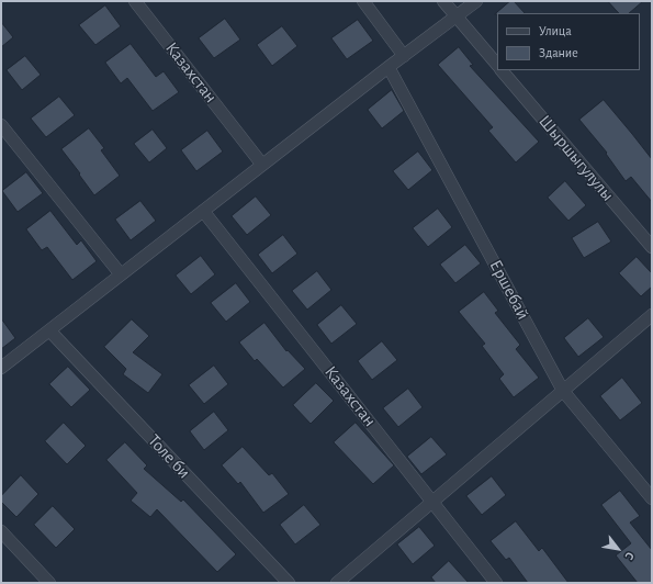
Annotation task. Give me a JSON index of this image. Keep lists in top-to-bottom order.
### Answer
{
  "streets": {
    "street": [
      "Казахстан",
      "Шыршыгулулы",
      "Ершебай",
      "Толе би"
    ]
  },
  "legend": ["Улица", "Здание"],
  "north": "bottom right"
}
